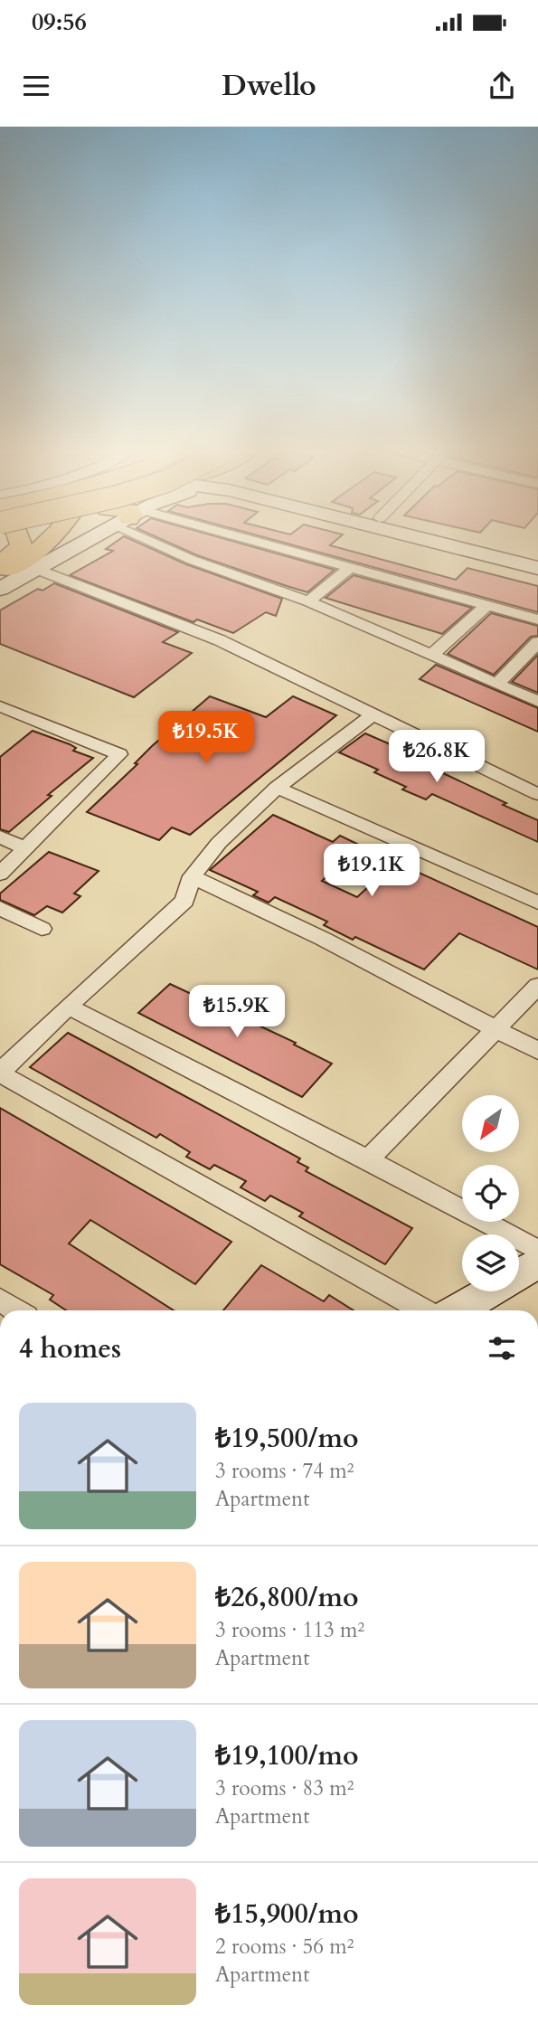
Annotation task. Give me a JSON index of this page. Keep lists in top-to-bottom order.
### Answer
{
  "north": "bottom left",
  "page": {
    "status": "09:56",
    "header": "Dwello",
    "price": [
      "₺19.5K",
      "₺26.8K",
      "₺19.1K",
      "₺15.9K"
    ],
    "heading": "4 homes",
    "list": [
      {
        "name": "₺19,500/mo",
        "note": "3 rooms · 74 m² · Apartment"
      },
      {
        "name": "₺26,800/mo",
        "note": "3 rooms · 113 m² · Apartment"
      },
      {
        "name": "₺19,100/mo",
        "note": "3 rooms · 83 m² · Apartment"
      },
      {
        "name": "₺15,900/mo",
        "note": "2 rooms · 56 m² · Apartment"
      }
    ]
  }
}
